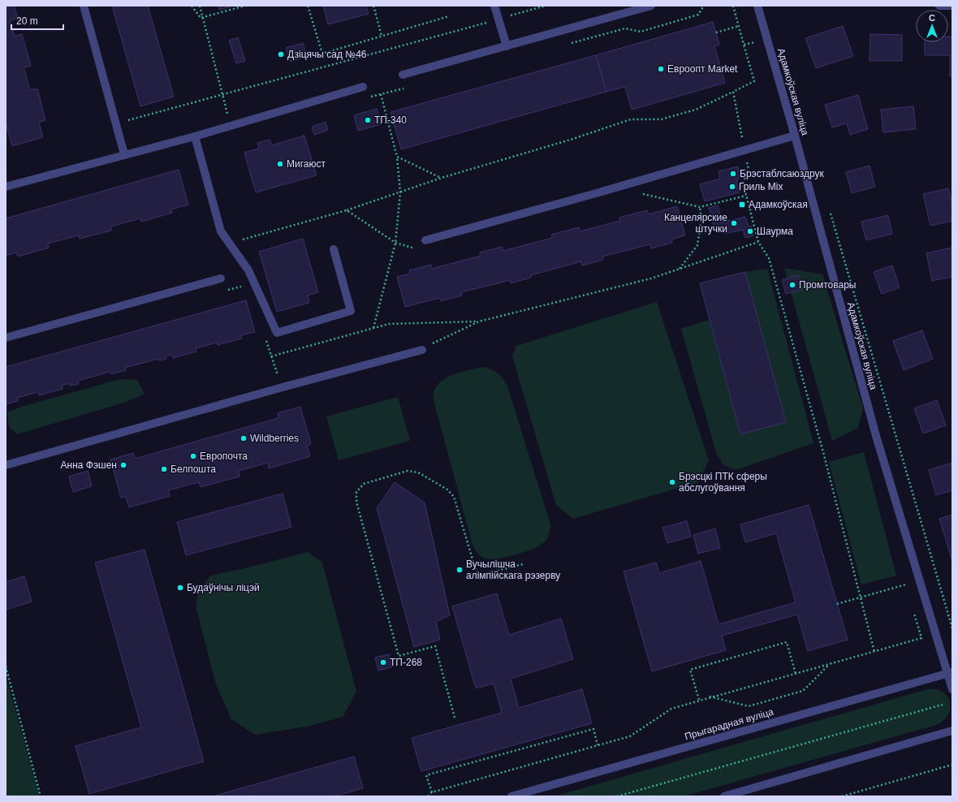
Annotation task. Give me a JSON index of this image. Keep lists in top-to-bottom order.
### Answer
{
  "streets": {
    "street": ["Адамкоўская вуліца", "Прыгарадная вуліца"]
  },
  "crossings": [
    ["Адамкоўская вуліца", "Прыгарадная вуліца"]
  ],
  "places": {
    "other": [
      "Дзіцячы сад №46",
      "Евроопт Market",
      "ТП-340",
      "Мигаюст",
      "Брэстаблсаюздрук",
      "Гриль Mix",
      "Канцелярские штучки",
      "Шаурма",
      "Промтовары",
      "Wildberries",
      "Европочта",
      "Анна Фэшен",
      "Белпошта",
      "Брэсцкі ПТК сферы абслугоўвання",
      "Вучылішча алімпійскага рэзерву",
      "Будаўнічы ліцэй",
      "ТП-268"
    ],
    "transit": ["Адамкоўская"]
  },
  "scale_bar": "20 m",
  "north": "top"
}
